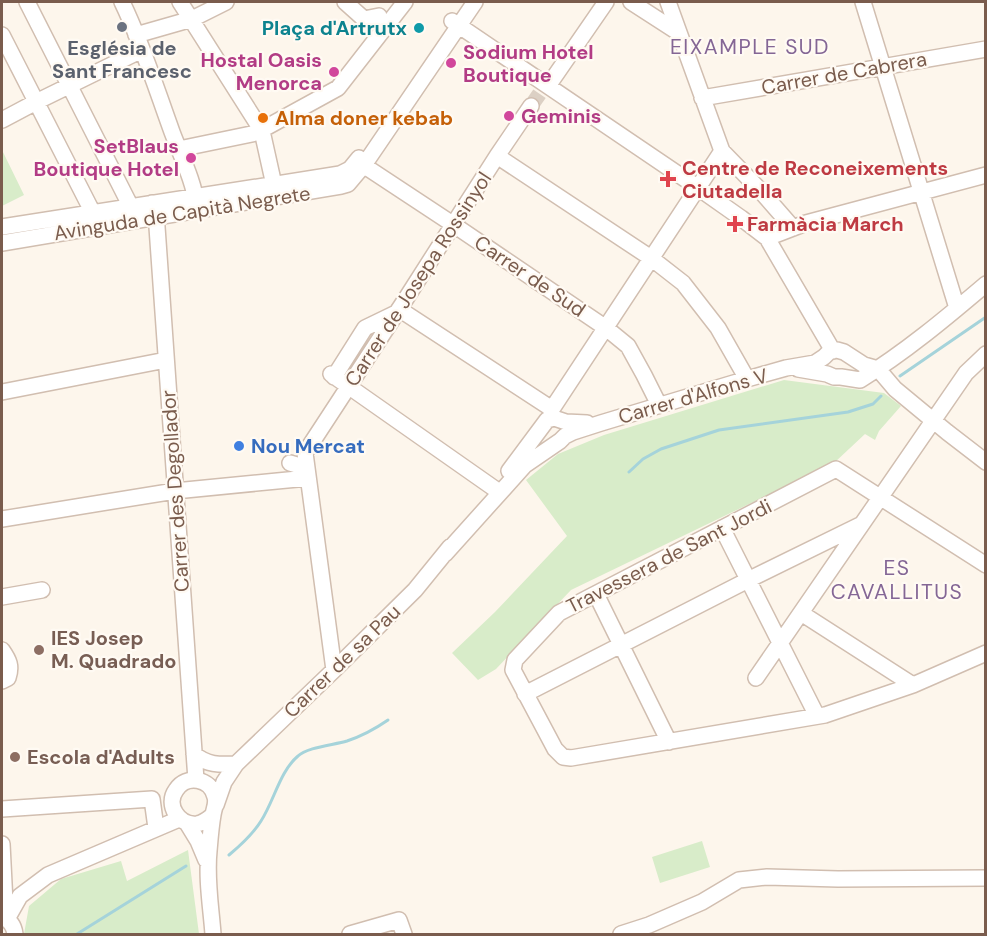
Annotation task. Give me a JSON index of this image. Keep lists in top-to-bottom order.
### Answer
{
  "streets": {
    "street": [
      "Carrer de Cabrera",
      "Avinguda de Capità Negrete",
      "Carrer de Sud",
      "Carrer de Josepa Rossinyol",
      "Carrer d'Alfons V",
      "Carrer des Degollador",
      "Travessera de Sant Jordi",
      "Carrer de sa Pau"
    ]
  },
  "crossings": [
    ["Avinguda de Capità Negrete", "Carrer de Sud"],
    ["Avinguda de Capità Negrete", "Carrer des Degollador"],
    ["Carrer de Sud", "Carrer de Josepa Rossinyol"],
    ["Carrer de Sud", "Carrer d'Alfons V"],
    ["Carrer de Sud", "Carrer de sa Pau"],
    ["Carrer d'Alfons V", "Carrer de sa Pau"],
    ["Carrer des Degollador", "Carrer de sa Pau"]
  ],
  "districts": ["EIXAMPLE SUD", "ES CAVALLITUS"],
  "places": {
    "other": [
      "Església de Sant Francesc",
      "Plaça d'Artrutx",
      "Sodium Hotel Boutique",
      "Hostal Oasis Menorca",
      "Geminis",
      "Alma doner kebab",
      "SetBlaus Boutique Hotel",
      "Nou Mercat",
      "IES Josep M. Quadrado",
      "Escola d'Adults"
    ],
    "health": ["Centre de Reconeixements Ciutadella", "Farmàcia March"]
  }
}
